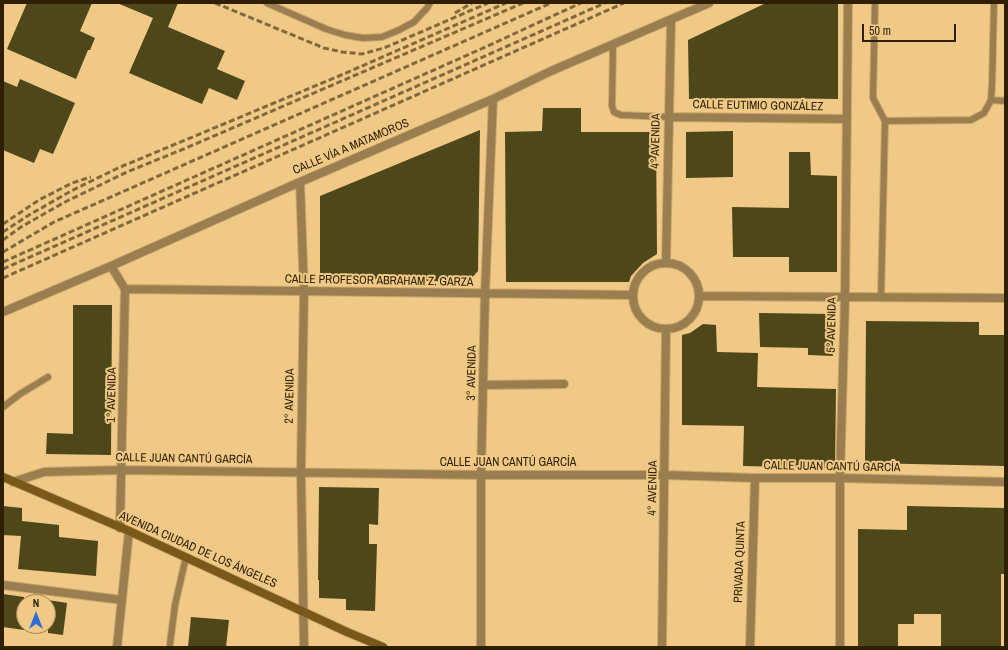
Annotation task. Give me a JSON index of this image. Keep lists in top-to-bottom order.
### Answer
{
  "streets": {
    "street": [
      "CALLE EUTIMIO GONZÁLEZ",
      "4° AVENIDA",
      "CALLE VÍA A MATAMOROS",
      "CALLE PROFESOR ABRAHAM Z. GARZA",
      "5° AVENIDA",
      "3° AVENIDA",
      "1° AVENIDA",
      "2° AVENIDA",
      "CALLE JUAN CANTÚ GARCÍA",
      "AVENIDA CIUDAD DE LOS ÁNGELES",
      "PRIVADA QUINTA"
    ]
  },
  "crossings": [
    ["CALLE EUTIMIO GONZÁLEZ", "4° AVENIDA"],
    ["CALLE EUTIMIO GONZÁLEZ", "5° AVENIDA"],
    ["4° AVENIDA", "CALLE VÍA A MATAMOROS"],
    ["4° AVENIDA", "CALLE PROFESOR ABRAHAM Z. GARZA"],
    ["4° AVENIDA", "CALLE JUAN CANTÚ GARCÍA"],
    ["CALLE VÍA A MATAMOROS", "3° AVENIDA"],
    ["CALLE VÍA A MATAMOROS", "2° AVENIDA"],
    ["CALLE PROFESOR ABRAHAM Z. GARZA", "3° AVENIDA"],
    ["CALLE PROFESOR ABRAHAM Z. GARZA", "1° AVENIDA"],
    ["CALLE PROFESOR ABRAHAM Z. GARZA", "2° AVENIDA"],
    ["5° AVENIDA", "CALLE JUAN CANTÚ GARCÍA"],
    ["3° AVENIDA", "CALLE JUAN CANTÚ GARCÍA"],
    ["1° AVENIDA", "CALLE JUAN CANTÚ GARCÍA"],
    ["1° AVENIDA", "AVENIDA CIUDAD DE LOS ÁNGELES"],
    ["2° AVENIDA", "CALLE JUAN CANTÚ GARCÍA"],
    ["2° AVENIDA", "AVENIDA CIUDAD DE LOS ÁNGELES"],
    ["CALLE JUAN CANTÚ GARCÍA", "AVENIDA CIUDAD DE LOS ÁNGELES"],
    ["CALLE JUAN CANTÚ GARCÍA", "PRIVADA QUINTA"]
  ],
  "scale_bar": "50 m",
  "north": "top"
}
